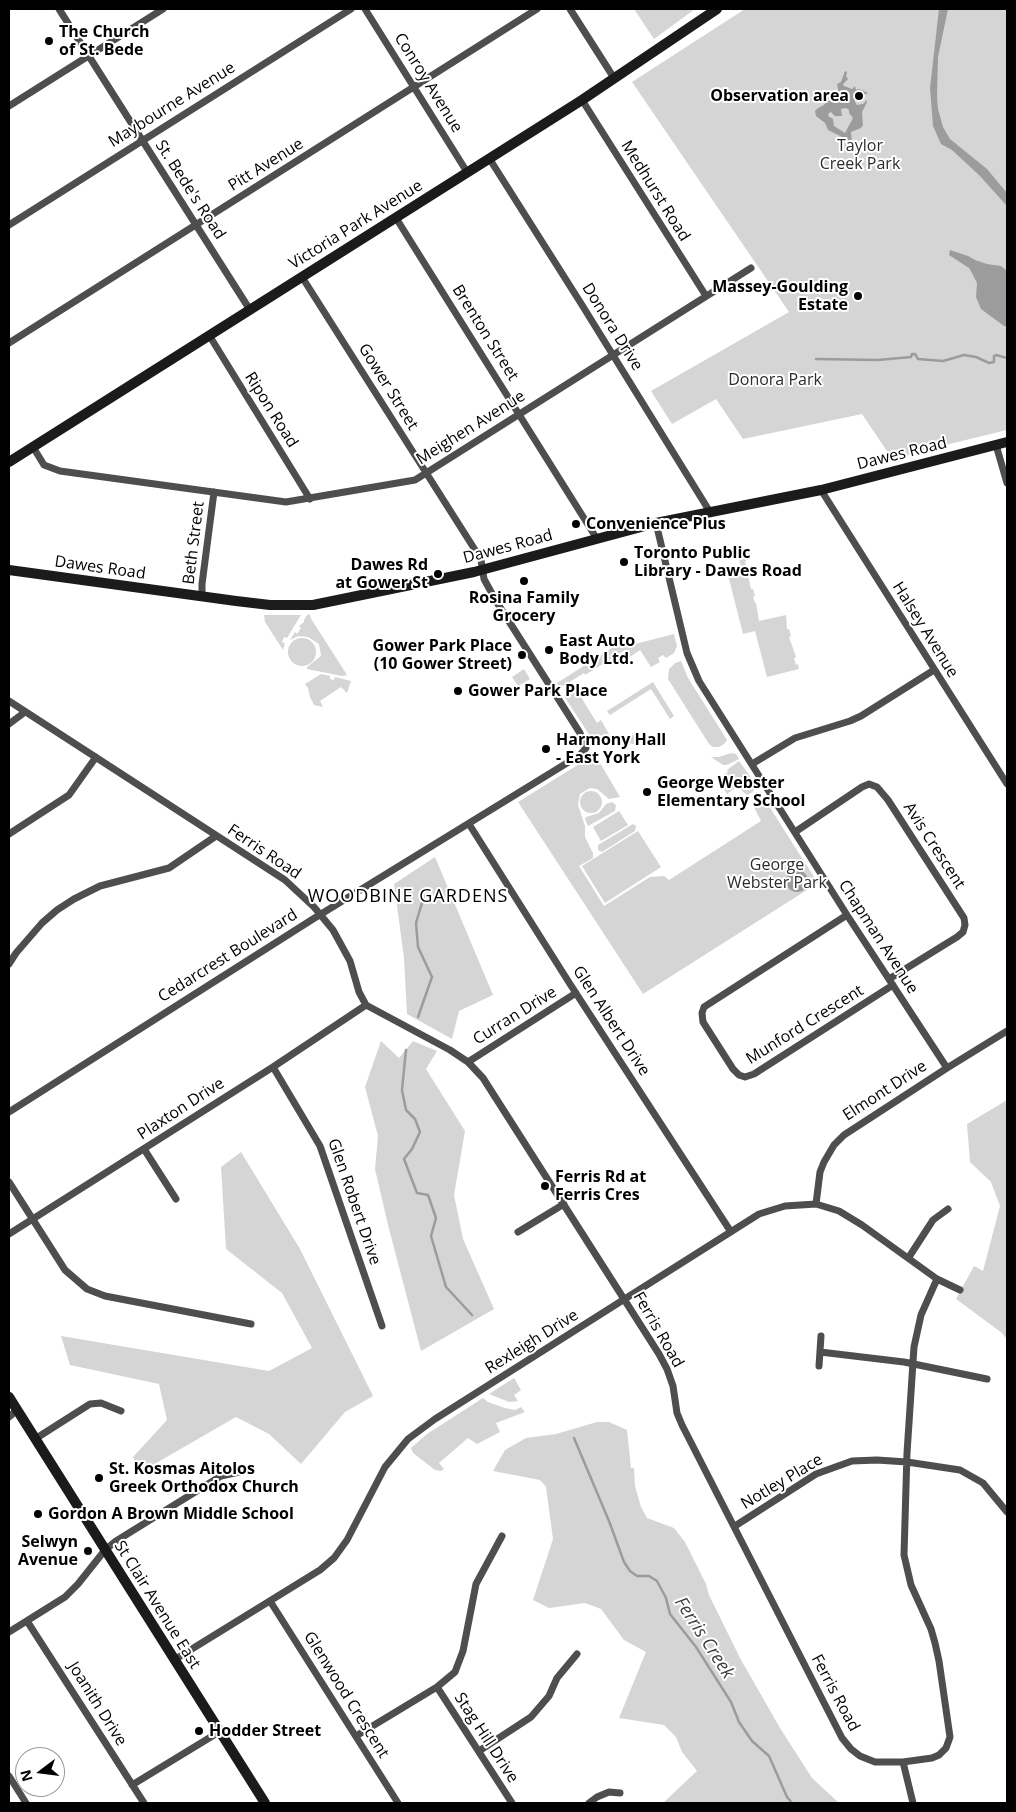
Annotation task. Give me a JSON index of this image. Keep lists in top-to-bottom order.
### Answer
{
  "streets": {
    "main road": ["Victoria Park Avenue", "Dawes Road", "St Clair Avenue East"],
    "street": [
      "Conroy Avenue",
      "Maybourne Avenue",
      "Pitt Avenue",
      "St. Bede's Road",
      "Medhurst Road",
      "Donora Drive",
      "Brenton Street",
      "Gower Street",
      "Ripon Road",
      "Meighen Avenue",
      "Beth Street",
      "Halsey Avenue",
      "Avis Crescent",
      "Ferris Road",
      "Chapman Avenue",
      "Cedarcrest Boulevard",
      "Curran Drive",
      "Glen Albert Drive",
      "Munford Crescent",
      "Elmont Drive",
      "Plaxton Drive",
      "Glen Robert Drive",
      "Rexleigh Drive",
      "Notley Place",
      "Glenwood Crescent",
      "Joanith Drive",
      "Stag Hill Drive"
    ]
  },
  "crossings": [
    ["Conroy Avenue", "Pitt Avenue"],
    ["Conroy Avenue", "Victoria Park Avenue"],
    ["Maybourne Avenue", "St. Bede's Road"],
    ["Pitt Avenue", "St. Bede's Road"],
    ["St. Bede's Road", "Victoria Park Avenue"],
    ["Medhurst Road", "Victoria Park Avenue"],
    ["Medhurst Road", "Meighen Avenue"],
    ["Victoria Park Avenue", "Donora Drive"],
    ["Victoria Park Avenue", "Brenton Street"],
    ["Victoria Park Avenue", "Gower Street"],
    ["Victoria Park Avenue", "Ripon Road"],
    ["Victoria Park Avenue", "Meighen Avenue"],
    ["Donora Drive", "Meighen Avenue"],
    ["Donora Drive", "Dawes Road"],
    ["Brenton Street", "Meighen Avenue"],
    ["Brenton Street", "Dawes Road"],
    ["Gower Street", "Meighen Avenue"],
    ["Gower Street", "Dawes Road"],
    ["Gower Street", "Cedarcrest Boulevard"],
    ["Ripon Road", "Meighen Avenue"],
    ["Meighen Avenue", "Beth Street"],
    ["Dawes Road", "Beth Street"],
    ["Dawes Road", "Halsey Avenue"],
    ["Dawes Road", "Chapman Avenue"],
    ["Avis Crescent", "Chapman Avenue"],
    ["Avis Crescent", "Munford Crescent"],
    ["Ferris Road", "Cedarcrest Boulevard"],
    ["Ferris Road", "Curran Drive"],
    ["Ferris Road", "Plaxton Drive"],
    ["Ferris Road", "Rexleigh Drive"],
    ["Ferris Road", "Notley Place"],
    ["Chapman Avenue", "Munford Crescent"],
    ["Chapman Avenue", "Elmont Drive"],
    ["Cedarcrest Boulevard", "Glen Albert Drive"],
    ["Curran Drive", "Glen Albert Drive"],
    ["Glen Albert Drive", "Rexleigh Drive"],
    ["Elmont Drive", "Rexleigh Drive"],
    ["Plaxton Drive", "Glen Robert Drive"],
    ["Rexleigh Drive", "St Clair Avenue East"],
    ["Rexleigh Drive", "Glenwood Crescent"]
  ],
  "districts": ["WOODBINE GARDENS"],
  "water": ["Ferris Creek"],
  "parks": ["Taylor Creek Park", "Donora Park", "George Webster Park"],
  "places": [
    "The Church of St. Bede",
    "Observation area",
    "Massey-Goulding Estate",
    "Convenience Plus",
    "Toronto Public Library - Dawes Road",
    "Dawes Rd at Gower St",
    "Rosina Family Grocery",
    "East Auto Body Ltd.",
    "Gower Park Place (10 Gower Street)",
    "Gower Park Place",
    "Harmony Hall - East York",
    "George Webster Elementary School",
    "Ferris Rd at Ferris Cres",
    "St. Kosmas Aitolos Greek Orthodox Church",
    "Gordon A Brown Middle School",
    "Selwyn Avenue",
    "Hodder Street"
  ],
  "north": "left"
}
